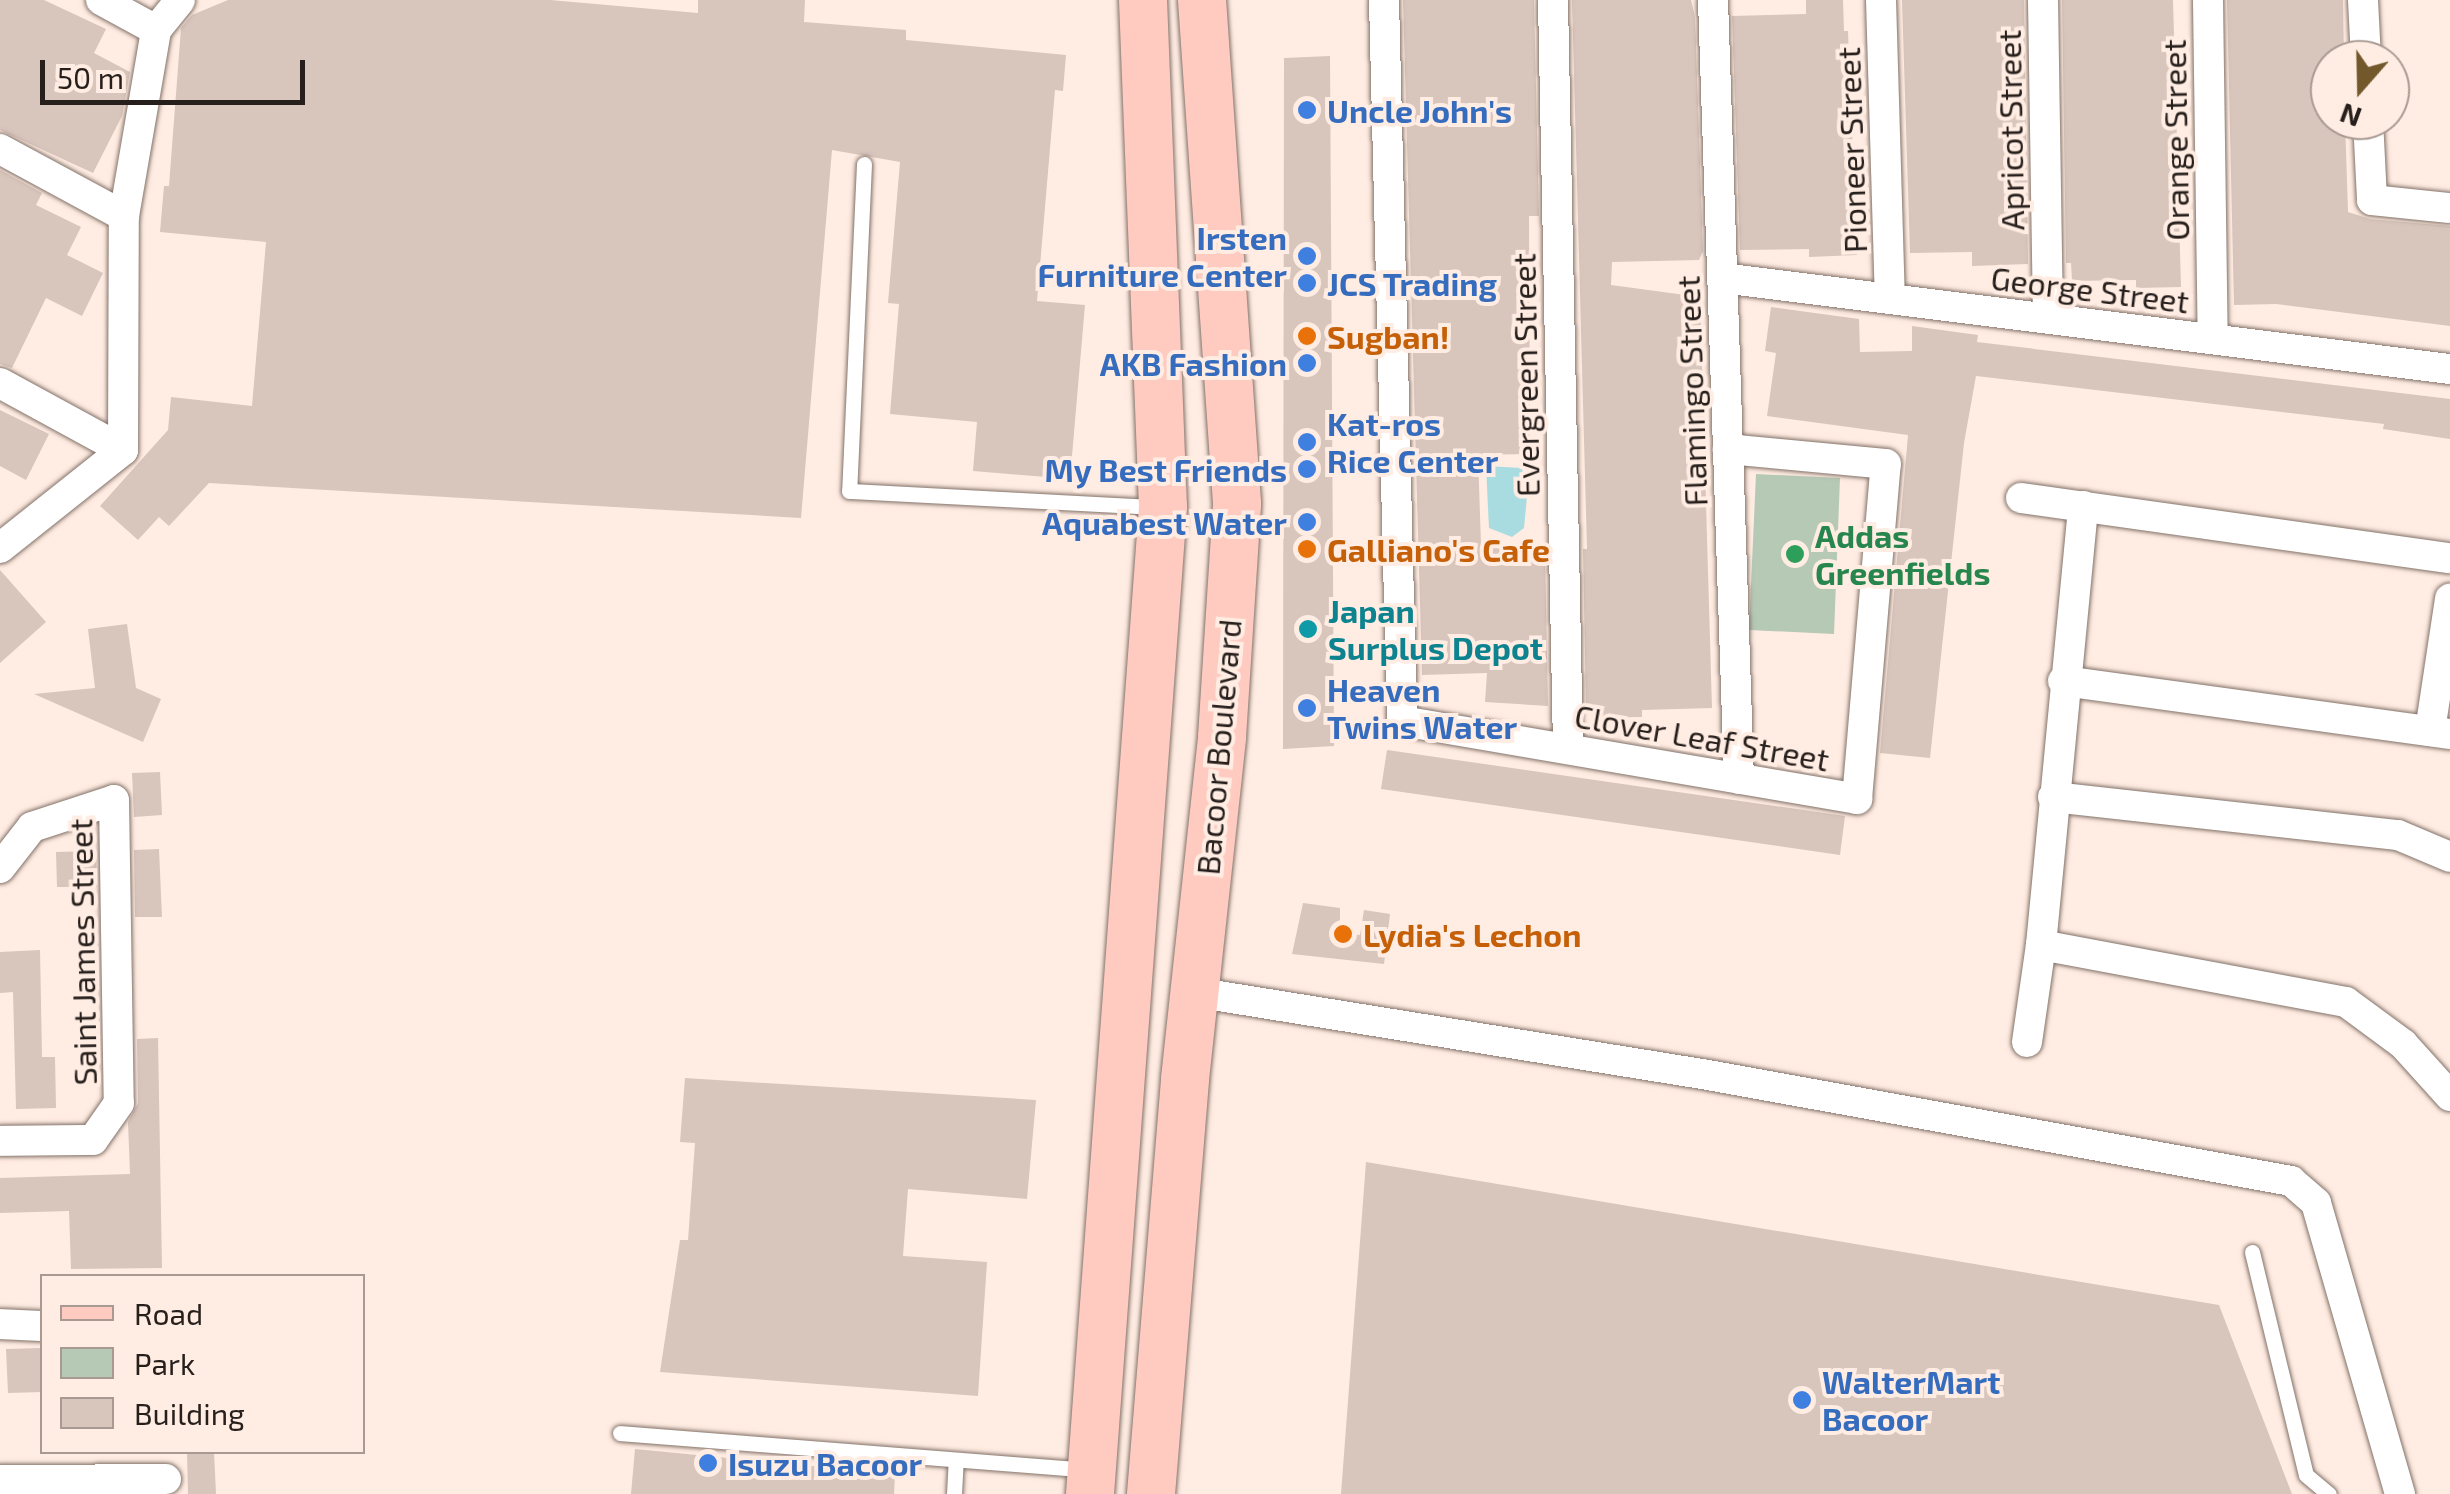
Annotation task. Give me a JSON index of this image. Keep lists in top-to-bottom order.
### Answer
{
  "streets": {
    "main road": ["Bacoor Boulevard"],
    "street": [
      "Apricot Street",
      "Orange Street",
      "Pioneer Street",
      "George Street",
      "Evergreen Street",
      "Flamingo Street",
      "Clover Leaf Street",
      "Saint James Street"
    ]
  },
  "crossings": [
    ["Apricot Street", "George Street"],
    ["Orange Street", "George Street"],
    ["Pioneer Street", "George Street"],
    ["George Street", "Flamingo Street"],
    ["Evergreen Street", "Clover Leaf Street"],
    ["Flamingo Street", "Clover Leaf Street"]
  ],
  "places": [
    "Uncle John's",
    "Irsten Furniture Center",
    "JCS Trading",
    "Sugban!",
    "AKB Fashion",
    "Kat-ros Rice Center",
    "My Best Friends",
    "Aquabest Water",
    "Galliano's Cafe",
    "Addas Greenfields",
    "Japan Surplus Depot",
    "Heaven Twins Water",
    "Lydia's Lechon",
    "WalterMart Bacoor",
    "Isuzu Bacoor"
  ],
  "legend": ["Road", "Park", "Building"],
  "scale_bar": "50 m",
  "north": "bottom"
}
